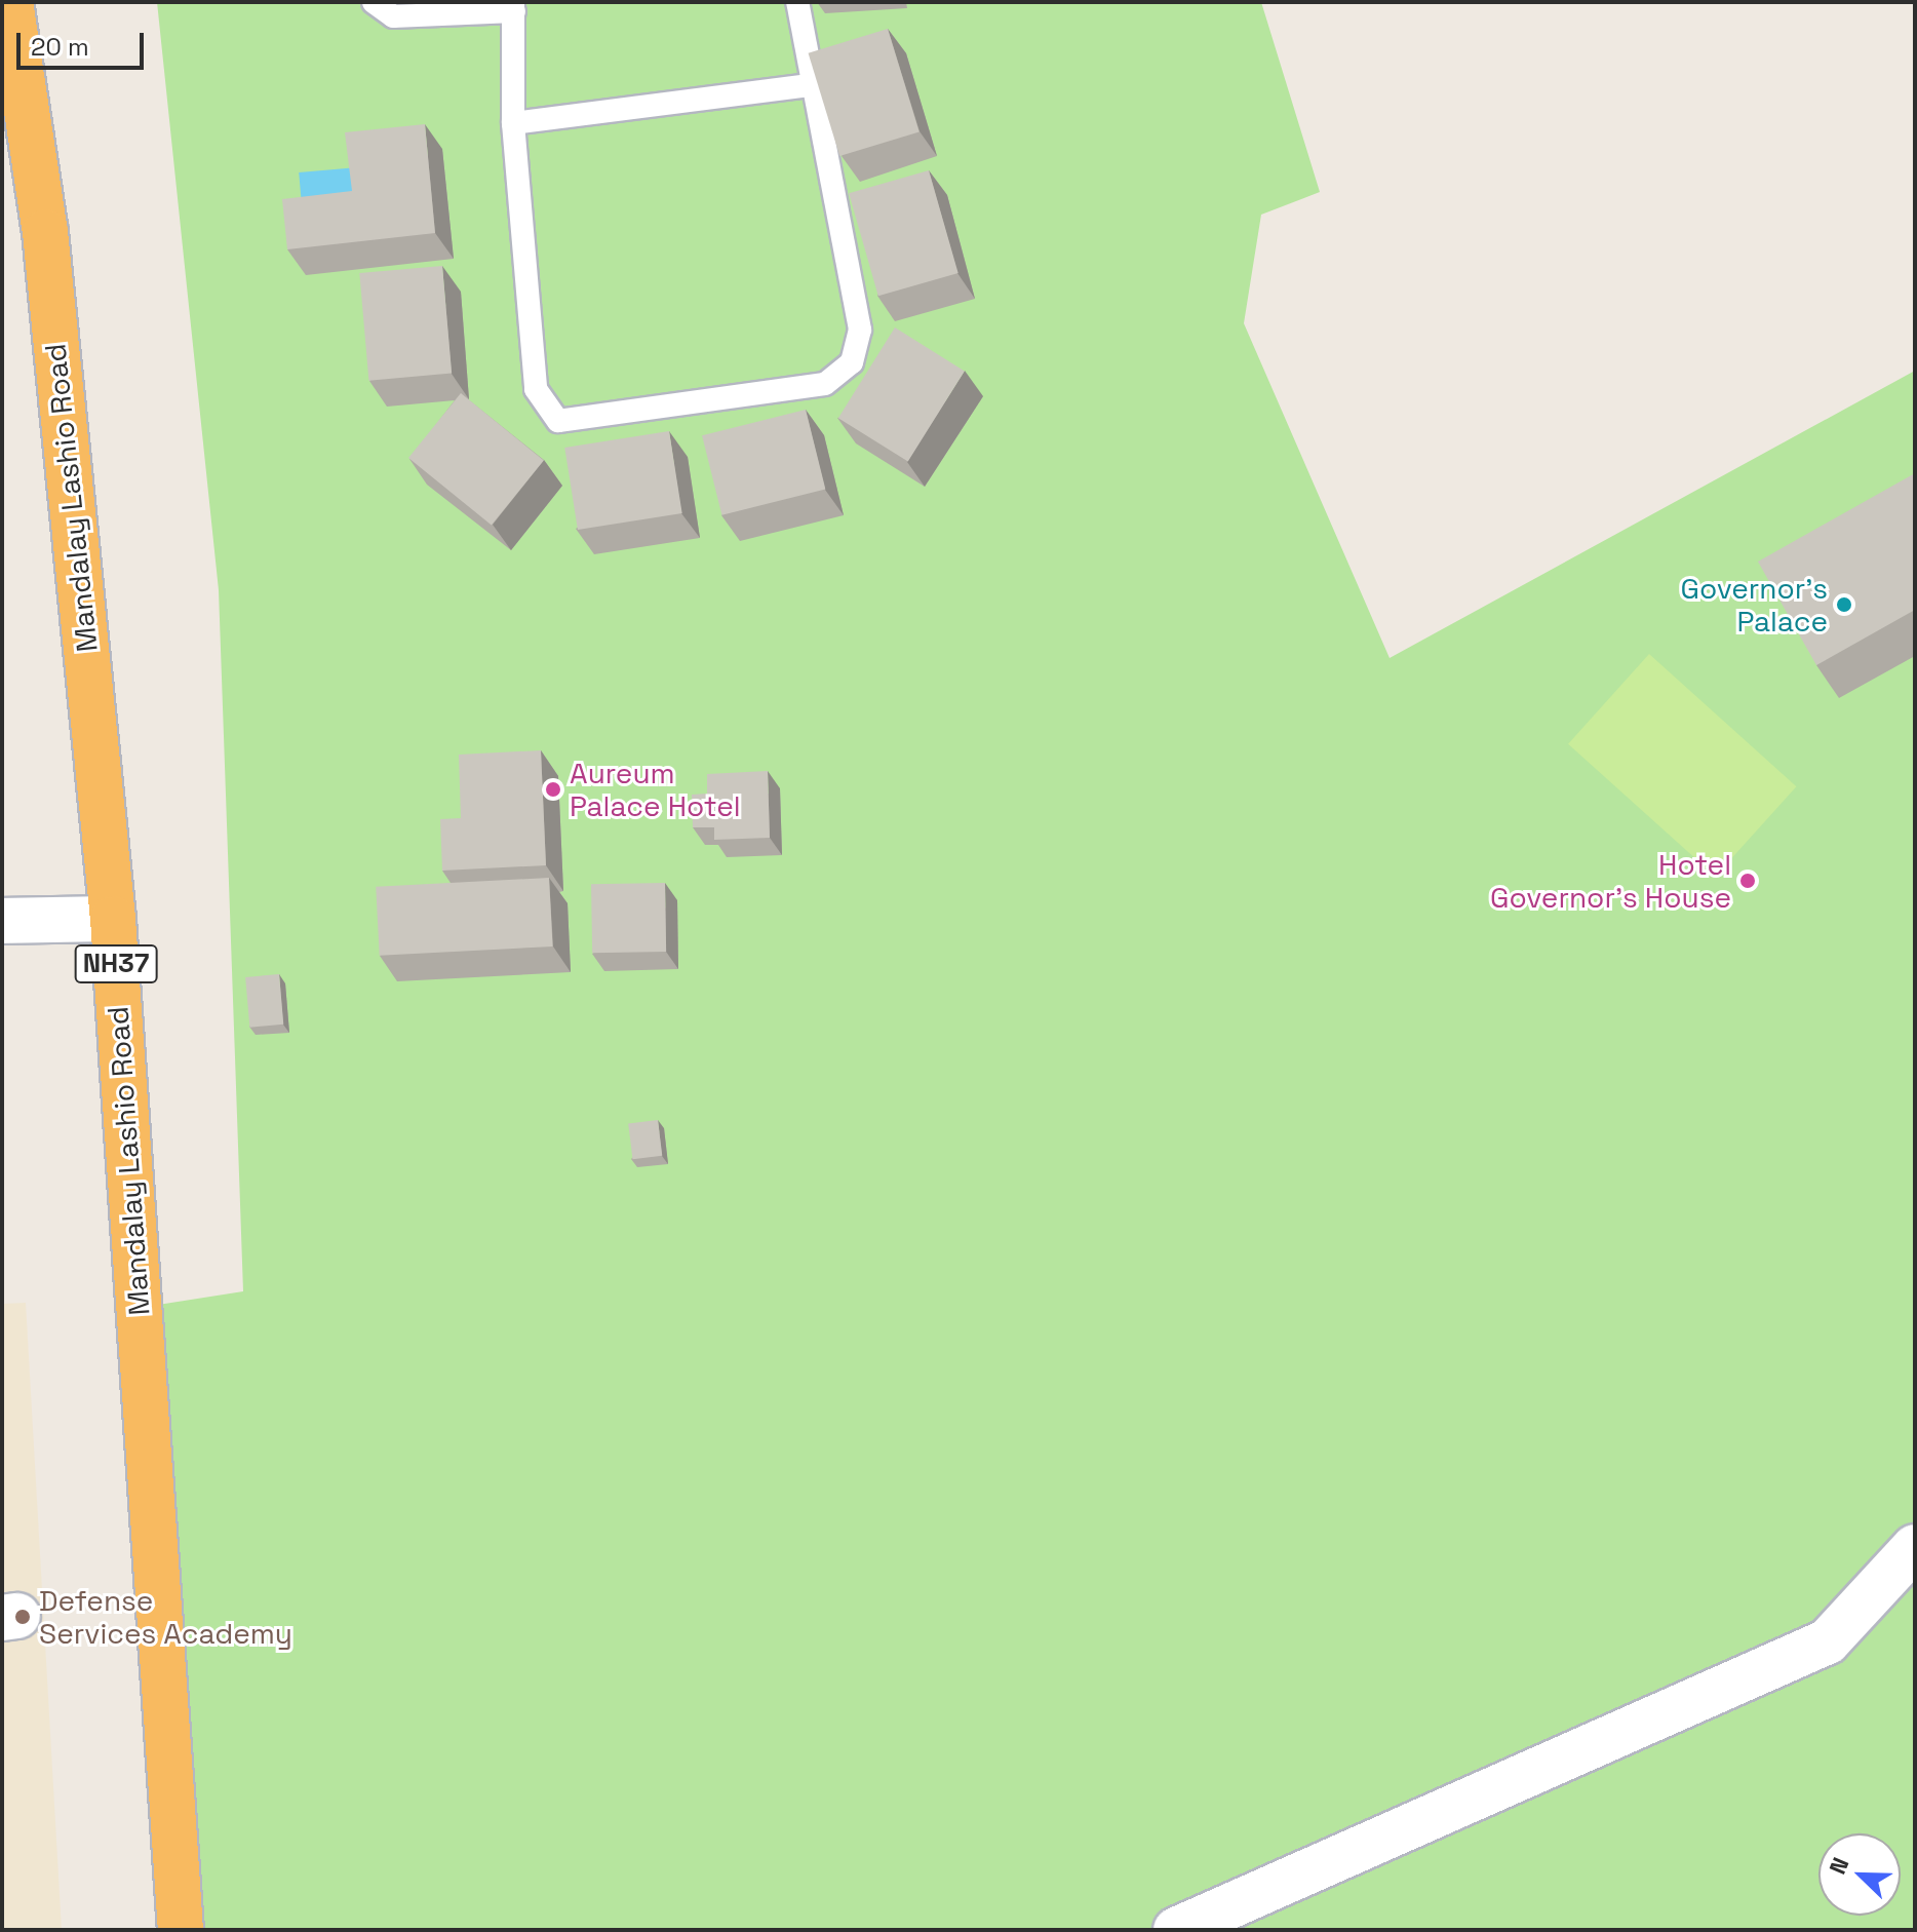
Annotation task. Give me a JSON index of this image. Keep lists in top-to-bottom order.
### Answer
{
  "streets": {
    "highway": ["Mandalay Lashio Road", "NH37"]
  },
  "places": [
    "Governor's Palace",
    "Aureum Palace Hotel",
    "Hotel Governor's House",
    "Defense Services Academy"
  ],
  "scale_bar": "20 m",
  "north": "top left"
}
